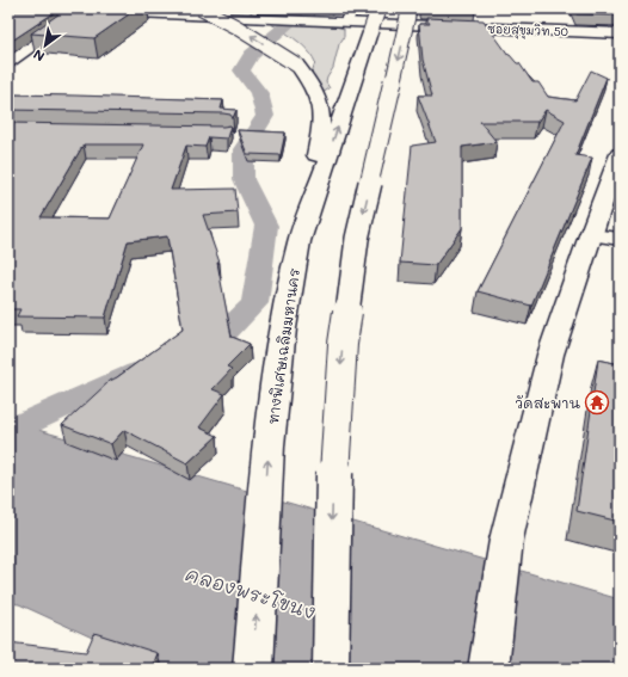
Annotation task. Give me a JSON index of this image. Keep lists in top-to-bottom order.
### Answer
{
  "streets": {
    "main road": ["ซอยสุขุมวิท 50", "ทางพิเศษเฉลิมมหานคร"]
  },
  "water": ["คลองพระโขนง"],
  "places": {
    "temple": ["วัดสะพาน"]
  },
  "north": "bottom left"
}
